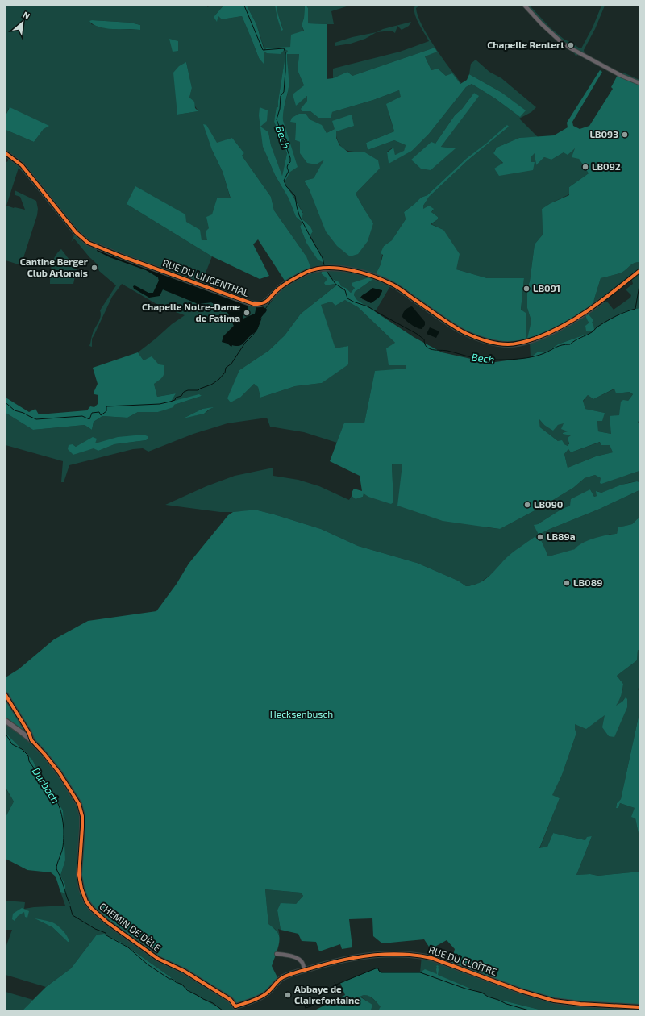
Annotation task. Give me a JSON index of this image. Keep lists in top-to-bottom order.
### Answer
{
  "streets": {
    "street": ["RUE DU LINGENTHAL", "CHEMIN DE DÈLE", "RUE DU CLOÎTRE"]
  },
  "crossings": [
    ["CHEMIN DE DÈLE", "RUE DU CLOÎTRE"]
  ],
  "water": ["Bech", "Durbach"],
  "parks": ["Hecksenbusch"],
  "places": [
    "Chapelle Rentert",
    "LB093",
    "LB092",
    "Cantine Berger Club Arlonais",
    "LB091",
    "Chapelle Notre-Dame de Fatima",
    "LB090",
    "LB89a",
    "LB089",
    "Abbaye de Clairefontaine"
  ],
  "north": "top right"
}
